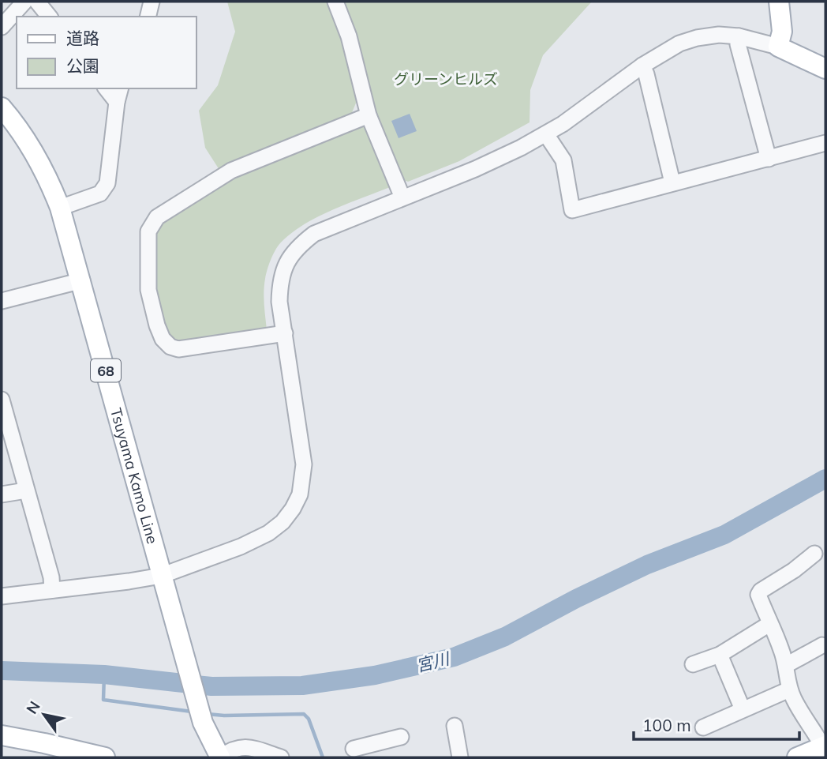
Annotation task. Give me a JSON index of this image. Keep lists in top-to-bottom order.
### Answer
{
  "streets": {
    "main road": ["68", "Tsuyama Kamo Line"]
  },
  "water": ["宮川"],
  "parks": ["グリーンヒルズ"],
  "legend": ["道路", "公園"],
  "scale_bar": "100 m",
  "north": "top left"
}
